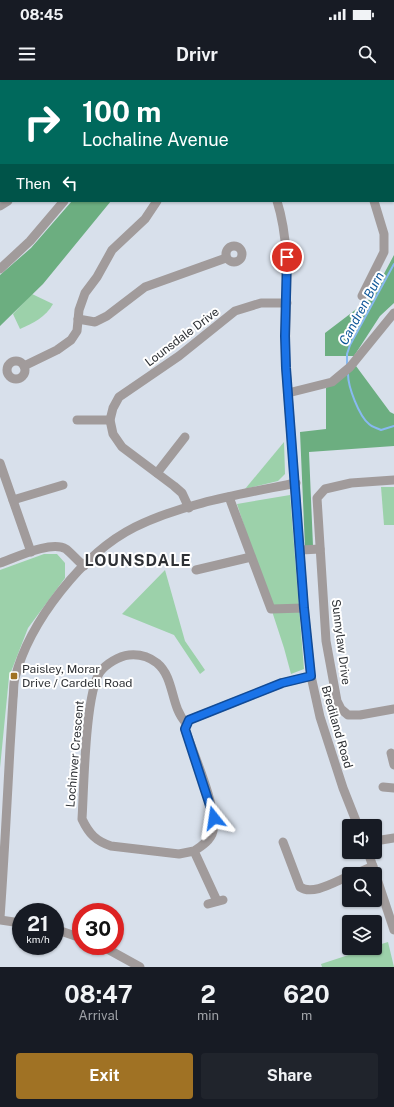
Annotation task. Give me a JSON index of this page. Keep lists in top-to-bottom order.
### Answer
{
  "streets": {
    "street": [
      "Lounsdale Drive",
      "Sunnylaw Drive",
      "Brediland Road",
      "Lochinver Crescent"
    ]
  },
  "crossings": [
    ["Lounsdale Drive", "Brediland Road"]
  ],
  "districts": ["LOUNSDALE"],
  "water": ["Candren Burn"],
  "places": {
    "transit": ["Paisley, Morar Drive / Cardell Road"]
  },
  "page": {
    "status": "08:45",
    "header": "Drivr",
    "turn": ["100 m", "Lochaline Avenue"],
    "then": "Then",
    "speed": "21 km/h",
    "limit": "30",
    "eta": [
      "08:47",
      "Arrival",
      "2",
      "min",
      "620",
      "m"
    ],
    "buttons": ["Exit", "Share"]
  }
}
